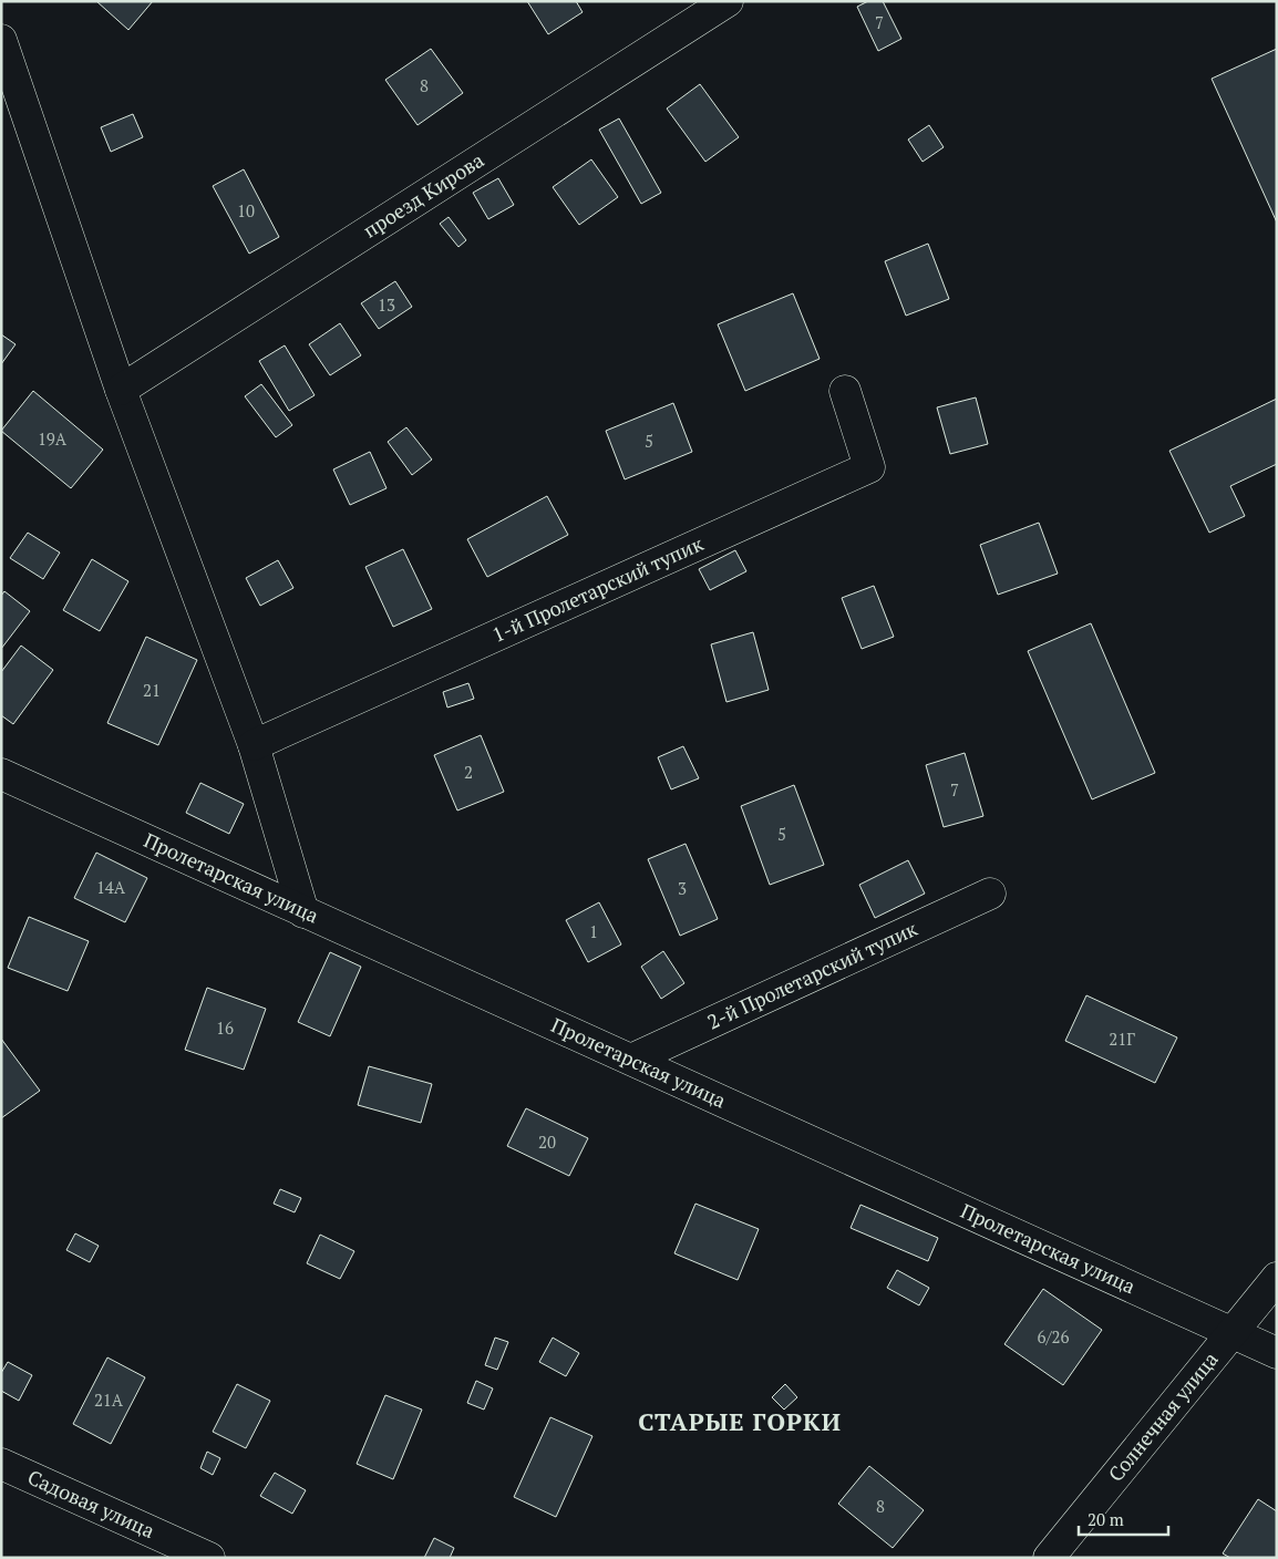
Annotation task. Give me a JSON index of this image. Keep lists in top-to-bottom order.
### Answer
{
  "streets": {
    "street": [
      "проезд Кирова",
      "1-й Пролетарский тупик",
      "Пролетарская улица",
      "2-й Пролетарский тупик",
      "Солнечная улица",
      "Садовая улица"
    ]
  },
  "crossings": [
    ["Пролетарская улица", "2-й Пролетарский тупик"],
    ["Пролетарская улица", "Солнечная улица"]
  ],
  "districts": ["СТАРЫЕ ГОРКИ"],
  "house_numbers": [
    "7",
    "8",
    "10",
    "13",
    "19А",
    "5",
    "21",
    "2",
    "7",
    "5",
    "14А",
    "3",
    "1",
    "16",
    "21Г",
    "20",
    "6/26",
    "21А",
    "8"
  ],
  "scale_bar": "20 m"
}
